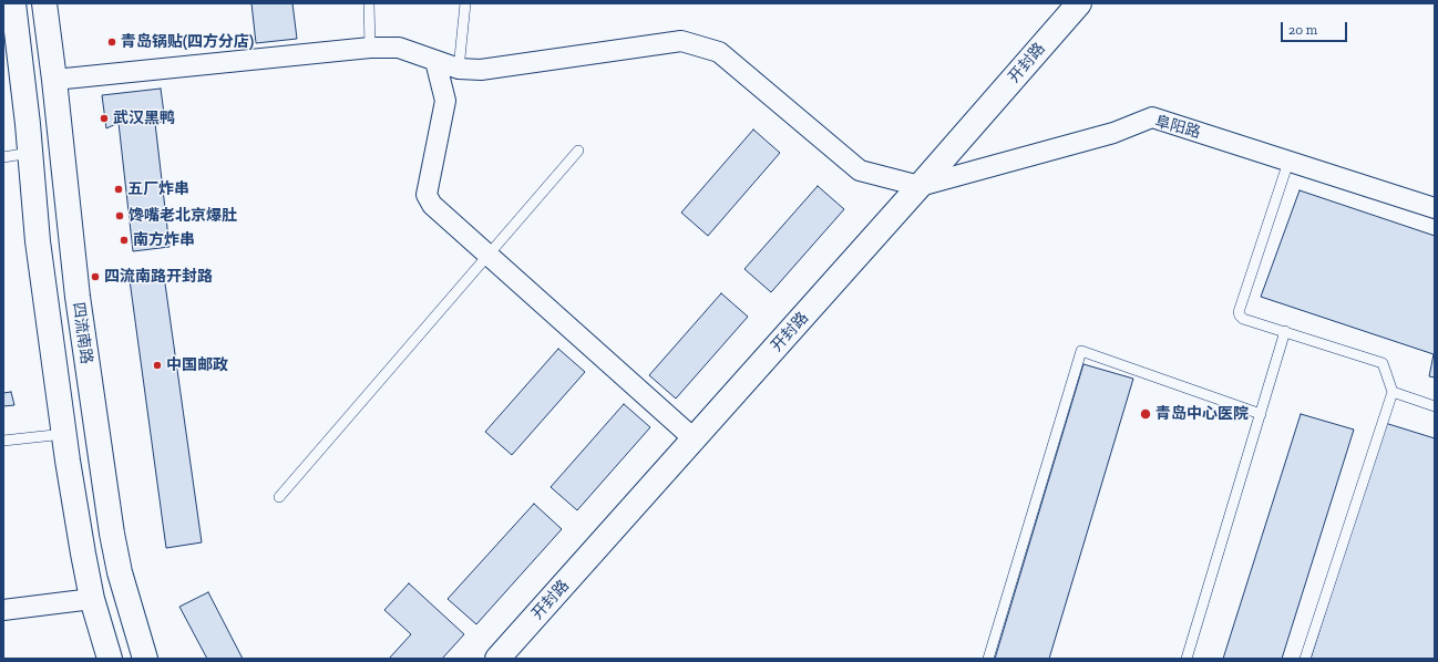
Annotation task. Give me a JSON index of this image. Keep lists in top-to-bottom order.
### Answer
{
  "streets": {
    "main road": ["开封路", "四流南路"],
    "street": ["阜阳路"]
  },
  "crossings": [
    ["开封路", "阜阳路"]
  ],
  "places": [
    "青岛锅贴(四方分店)",
    "武汉黑鸭",
    "五厂炸串",
    "馋嘴老北京爆肚",
    "南方炸串",
    "四流南路开封路",
    "中国邮政",
    "青岛中心医院"
  ],
  "scale_bar": "20 m"
}
